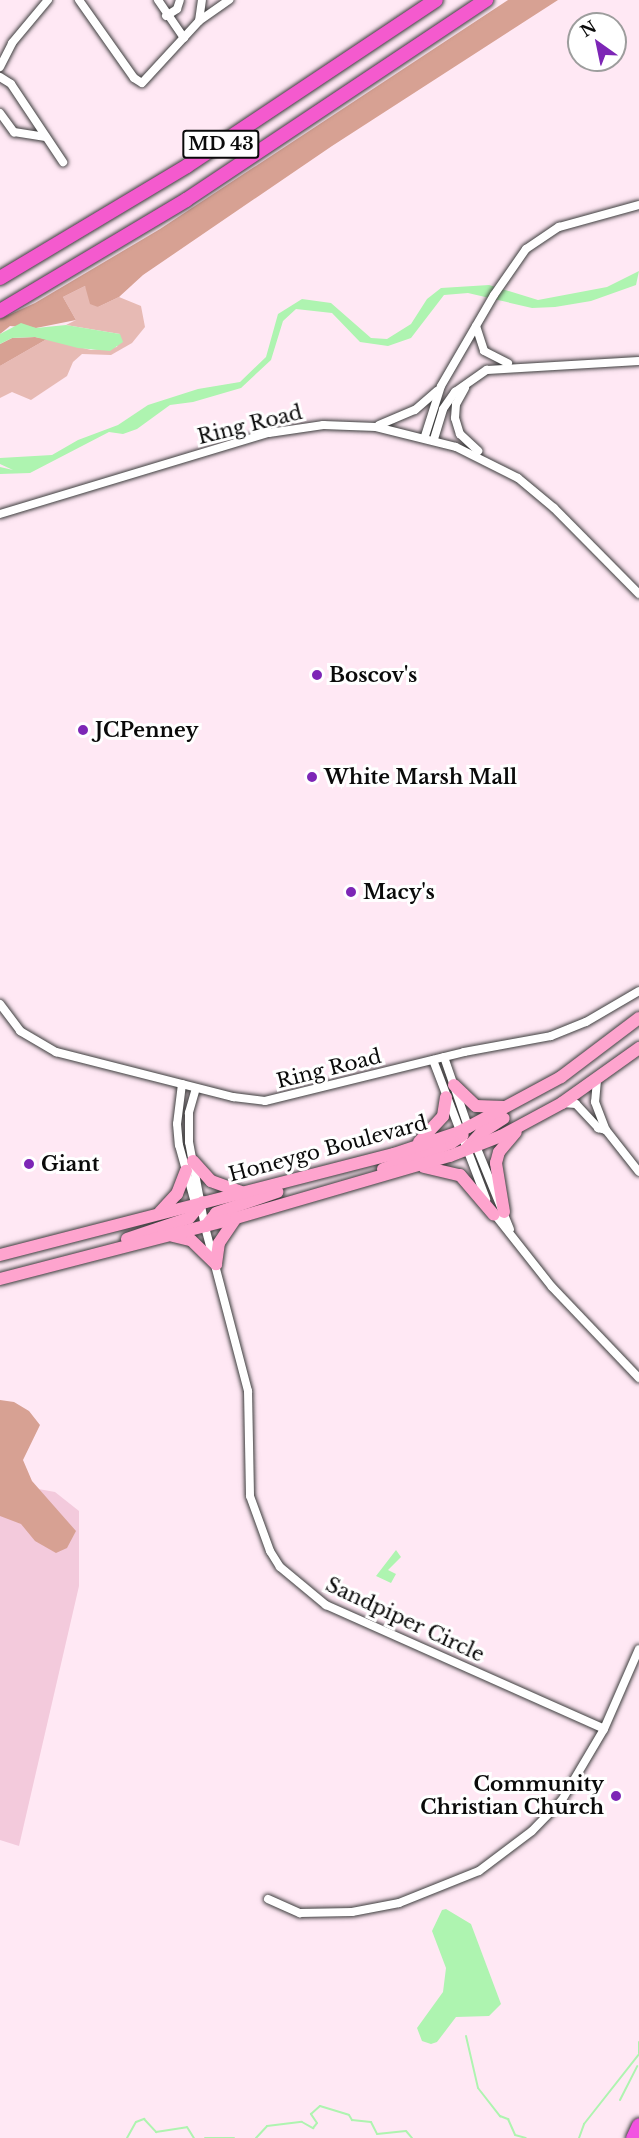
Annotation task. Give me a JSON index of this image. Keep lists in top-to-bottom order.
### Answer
{
  "streets": {
    "highway": ["MD 43"],
    "main road": ["Honeygo Boulevard"],
    "street": ["Ring Road", "Sandpiper Circle"]
  },
  "crossings": [
    ["Honeygo Boulevard", "Sandpiper Circle"]
  ],
  "places": [
    "Boscov's",
    "JCPenney",
    "White Marsh Mall",
    "Macy's",
    "Giant",
    "Community Christian Church"
  ],
  "north": "top left"
}
